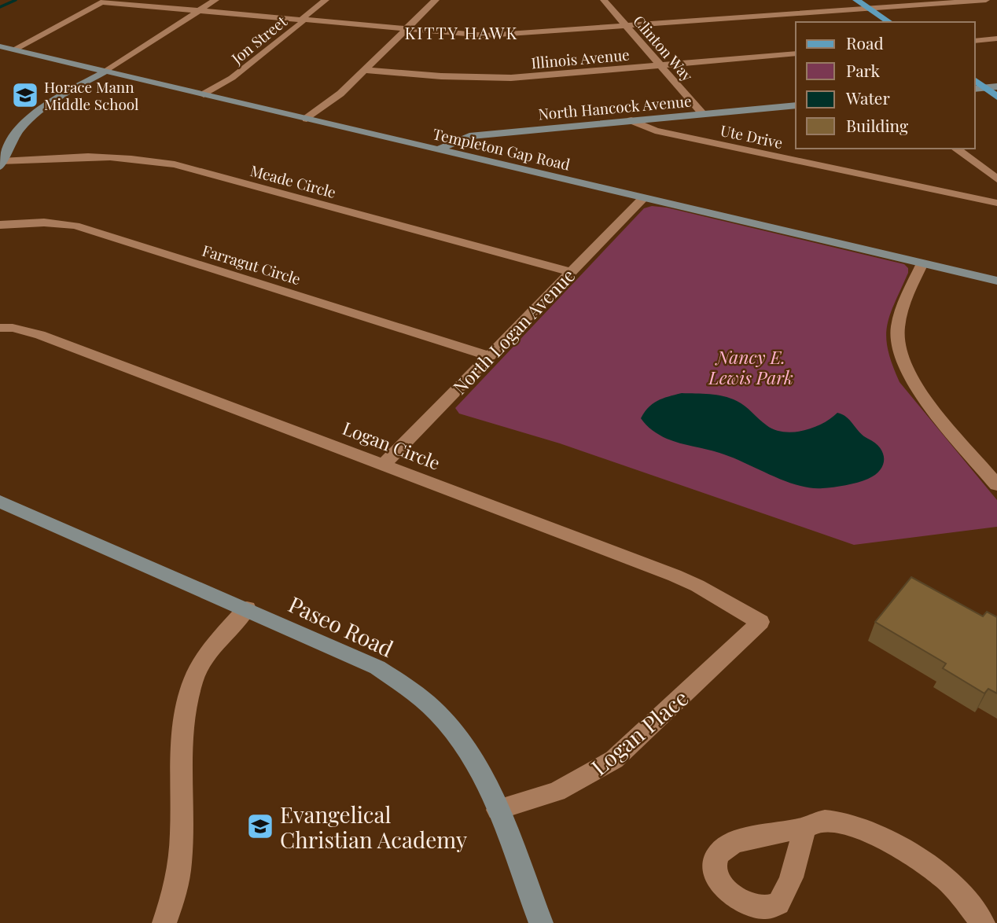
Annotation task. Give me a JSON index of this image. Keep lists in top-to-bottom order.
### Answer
{
  "streets": {
    "street": [
      "Jon Street",
      "Clinton Way",
      "Illinois Avenue",
      "North Hancock Avenue",
      "Ute Drive",
      "Templeton Gap Road",
      "Meade Circle",
      "Farragut Circle",
      "North Logan Avenue",
      "Logan Circle",
      "Paseo Road",
      "Logan Place"
    ]
  },
  "crossings": [
    ["Jon Street", "Templeton Gap Road"],
    ["Clinton Way", "Illinois Avenue"],
    ["Clinton Way", "North Hancock Avenue"],
    ["North Hancock Avenue", "Ute Drive"],
    ["North Hancock Avenue", "Templeton Gap Road"],
    ["Templeton Gap Road", "North Logan Avenue"],
    ["Meade Circle", "North Logan Avenue"],
    ["Farragut Circle", "North Logan Avenue"],
    ["North Logan Avenue", "Logan Circle"],
    ["Logan Circle", "Logan Place"],
    ["Paseo Road", "Logan Place"]
  ],
  "districts": ["KITTY HAWK"],
  "parks": ["Nancy E. Lewis Park"],
  "places": {
    "school or university": ["Horace Mann Middle School", "Evangelical Christian Academy"]
  },
  "legend": [
    "Road",
    "Park",
    "Water",
    "Building"
  ]
}
